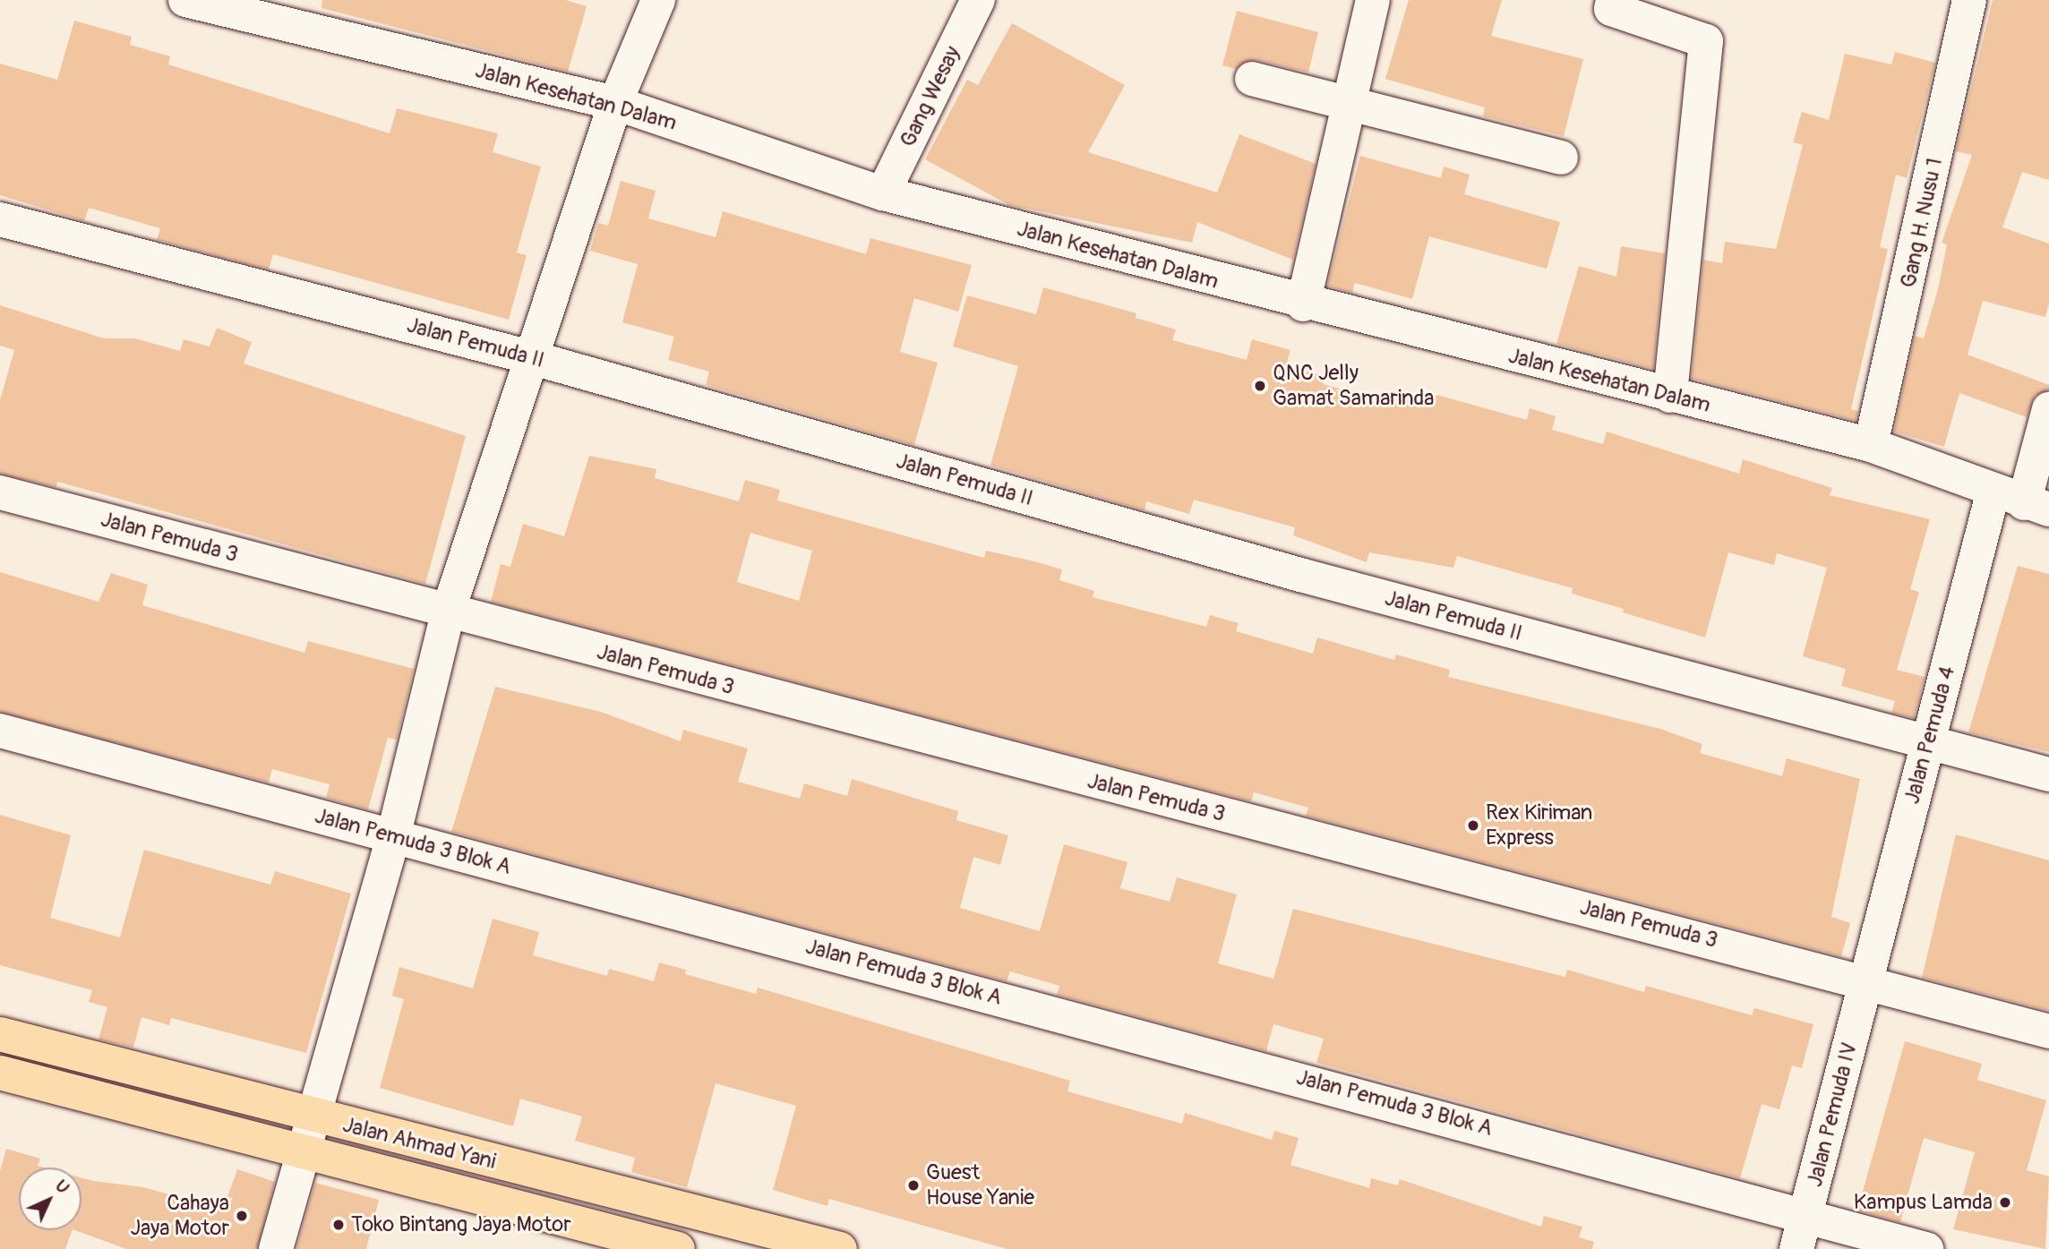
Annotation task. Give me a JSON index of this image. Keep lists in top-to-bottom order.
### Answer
{
  "streets": {
    "main road": ["Jalan Ahmad Yani"],
    "street": [
      "Jalan Kesehatan Dalam",
      "Gang Wesay",
      "Gang H. Nusu 1",
      "Jalan Pemuda II",
      "Jalan Pemuda 3",
      "Jalan Pemuda 4",
      "Jalan Pemuda 3 Blok A",
      "Jalan Pemuda IV"
    ]
  },
  "crossings": [
    ["Jalan Kesehatan Dalam", "Gang Wesay"],
    ["Jalan Kesehatan Dalam", "Gang H. Nusu 1"],
    ["Jalan Kesehatan Dalam", "Jalan Pemuda 4"],
    ["Jalan Pemuda II", "Jalan Pemuda 4"],
    ["Jalan Pemuda 3", "Jalan Pemuda 4"],
    ["Jalan Pemuda 3", "Jalan Pemuda IV"],
    ["Jalan Pemuda 4", "Jalan Pemuda IV"],
    ["Jalan Pemuda 3 Blok A", "Jalan Pemuda IV"]
  ],
  "places": [
    "QNC Jelly Gamat Samarinda",
    "Rex Kiriman Express",
    "Guest House Yanie",
    "Kampus Lamda",
    "Cahaya Jaya Motor",
    "Toko Bintang Jaya Motor"
  ],
  "north": "top right"
}
